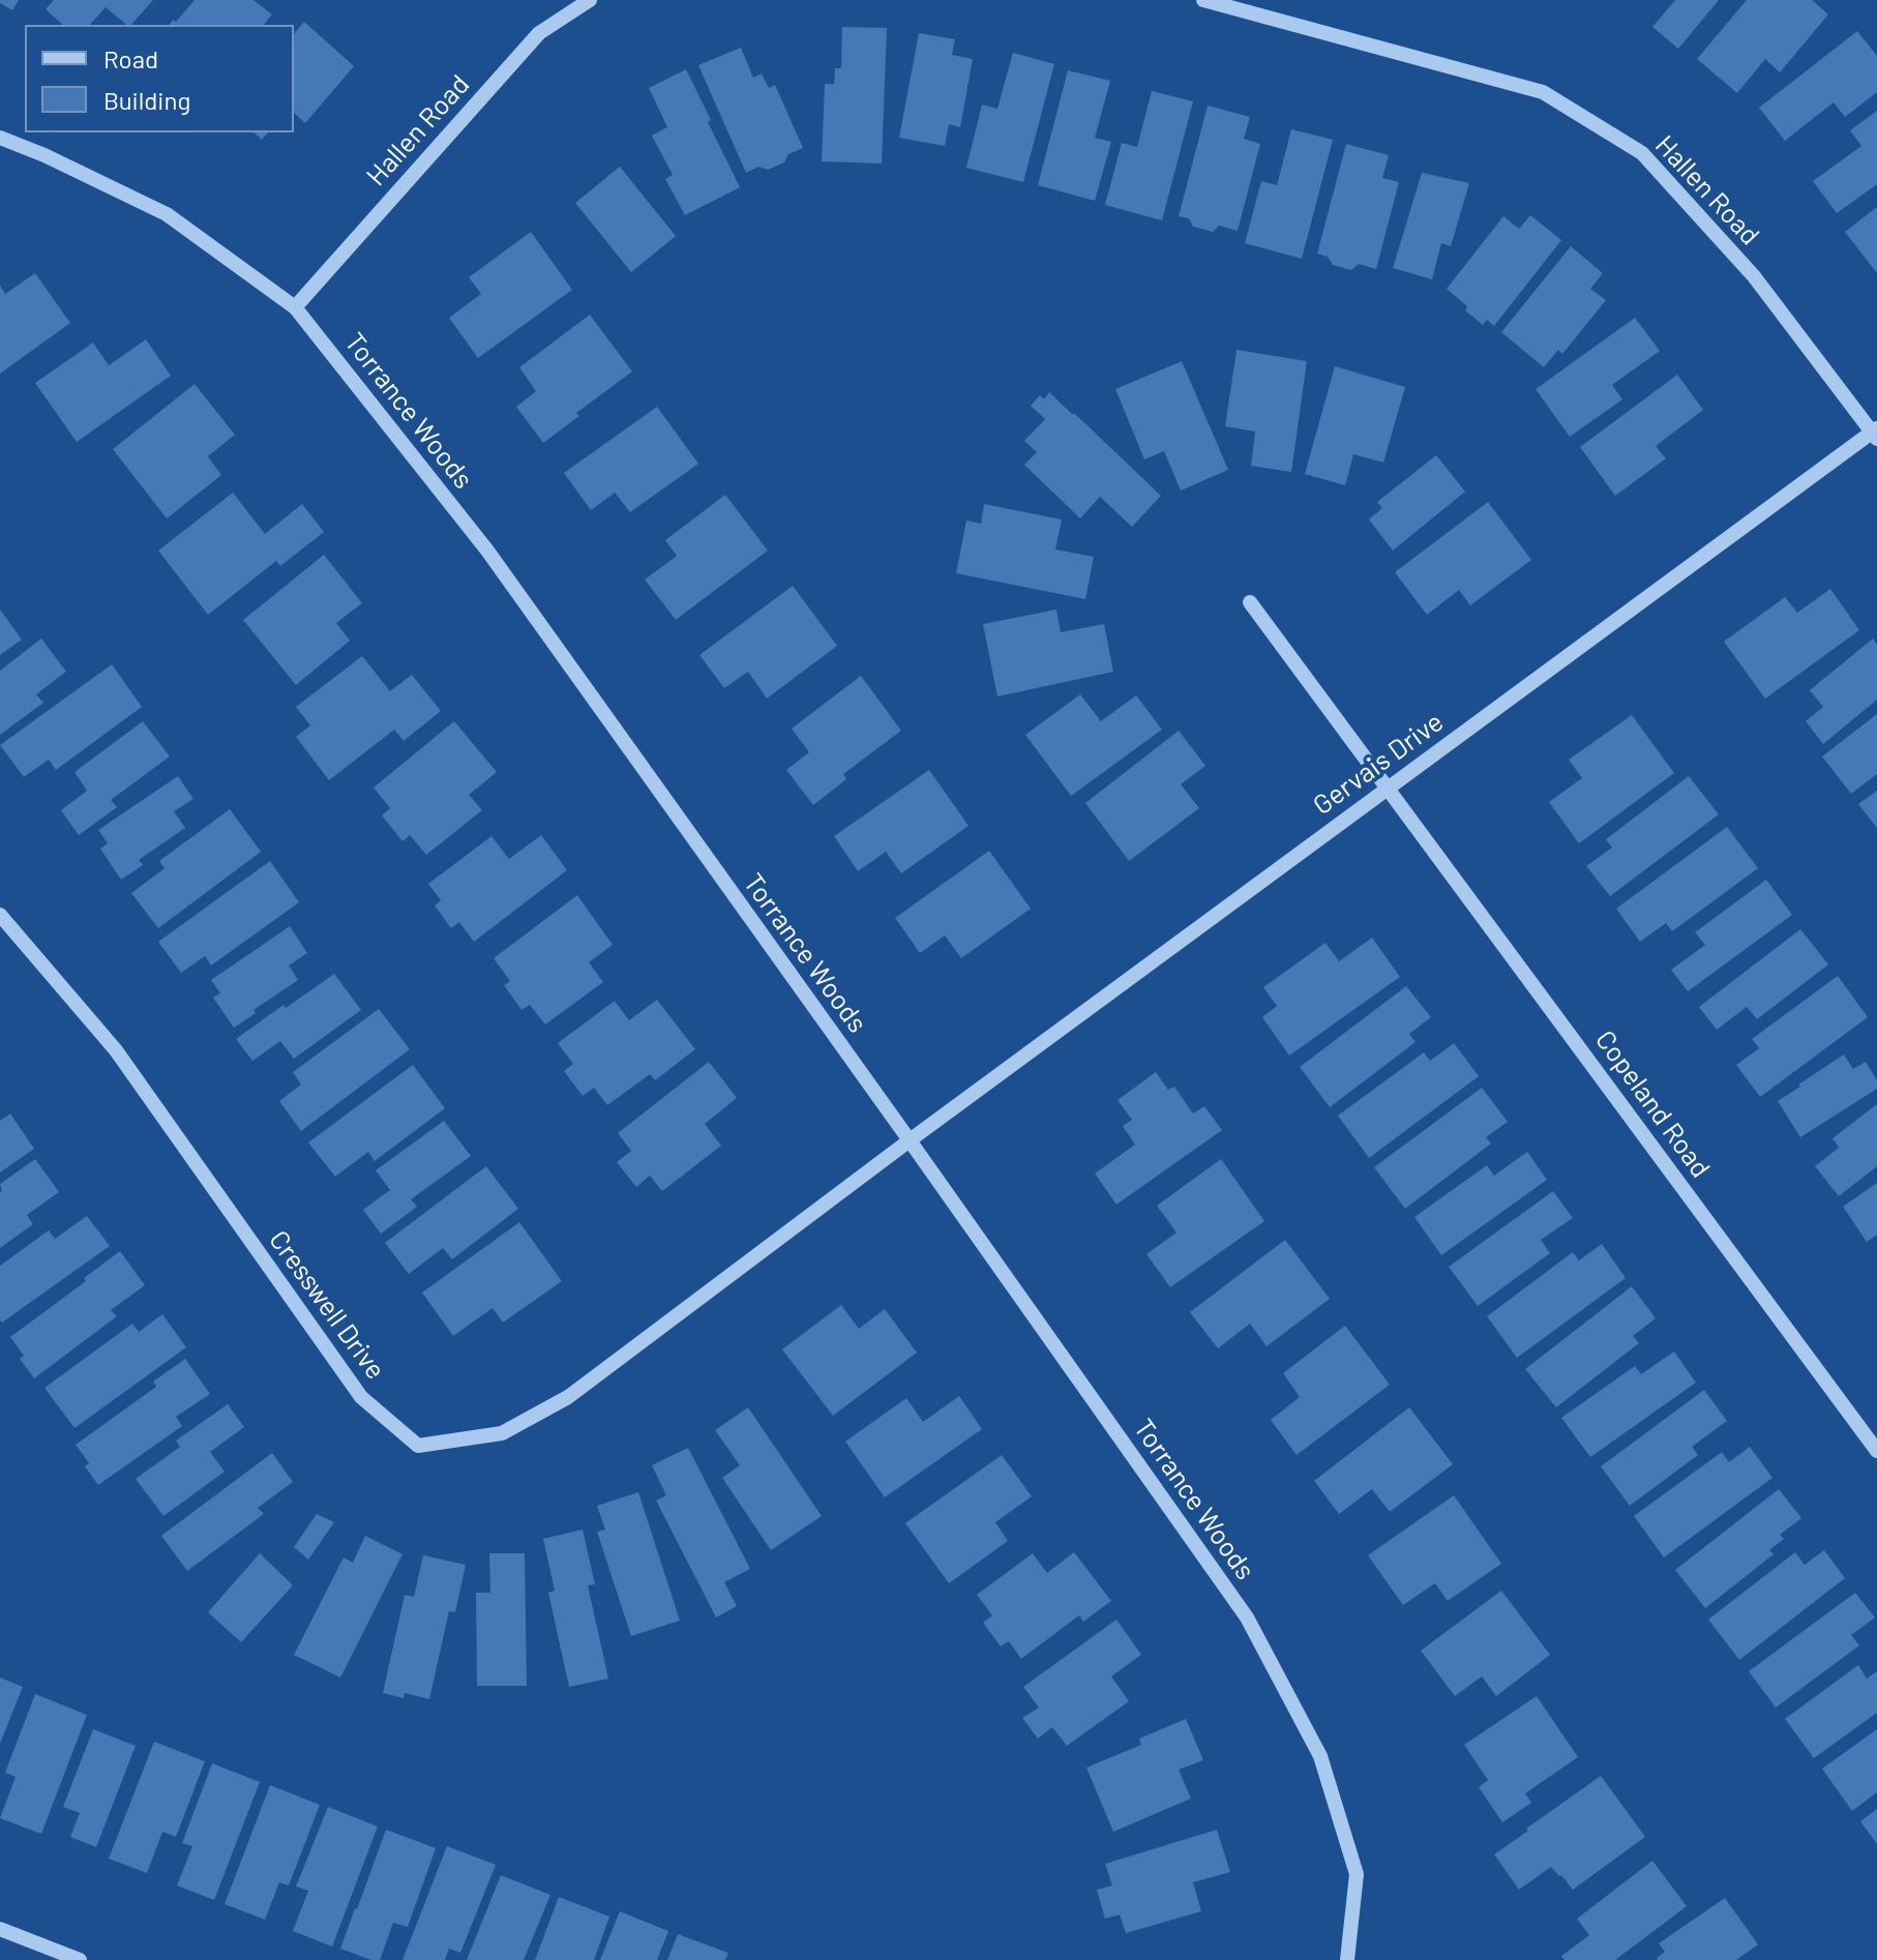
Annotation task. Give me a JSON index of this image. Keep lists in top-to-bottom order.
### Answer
{
  "streets": {
    "street": [
      "Hallen Road",
      "Torrance Woods",
      "Gervais Drive",
      "Copeland Road",
      "Cresswell Drive"
    ]
  },
  "crossings": [
    ["Hallen Road", "Torrance Woods"],
    ["Hallen Road", "Gervais Drive"],
    ["Torrance Woods", "Gervais Drive"],
    ["Torrance Woods", "Cresswell Drive"],
    ["Gervais Drive", "Copeland Road"],
    ["Gervais Drive", "Cresswell Drive"]
  ],
  "legend": ["Road", "Building"]
}
